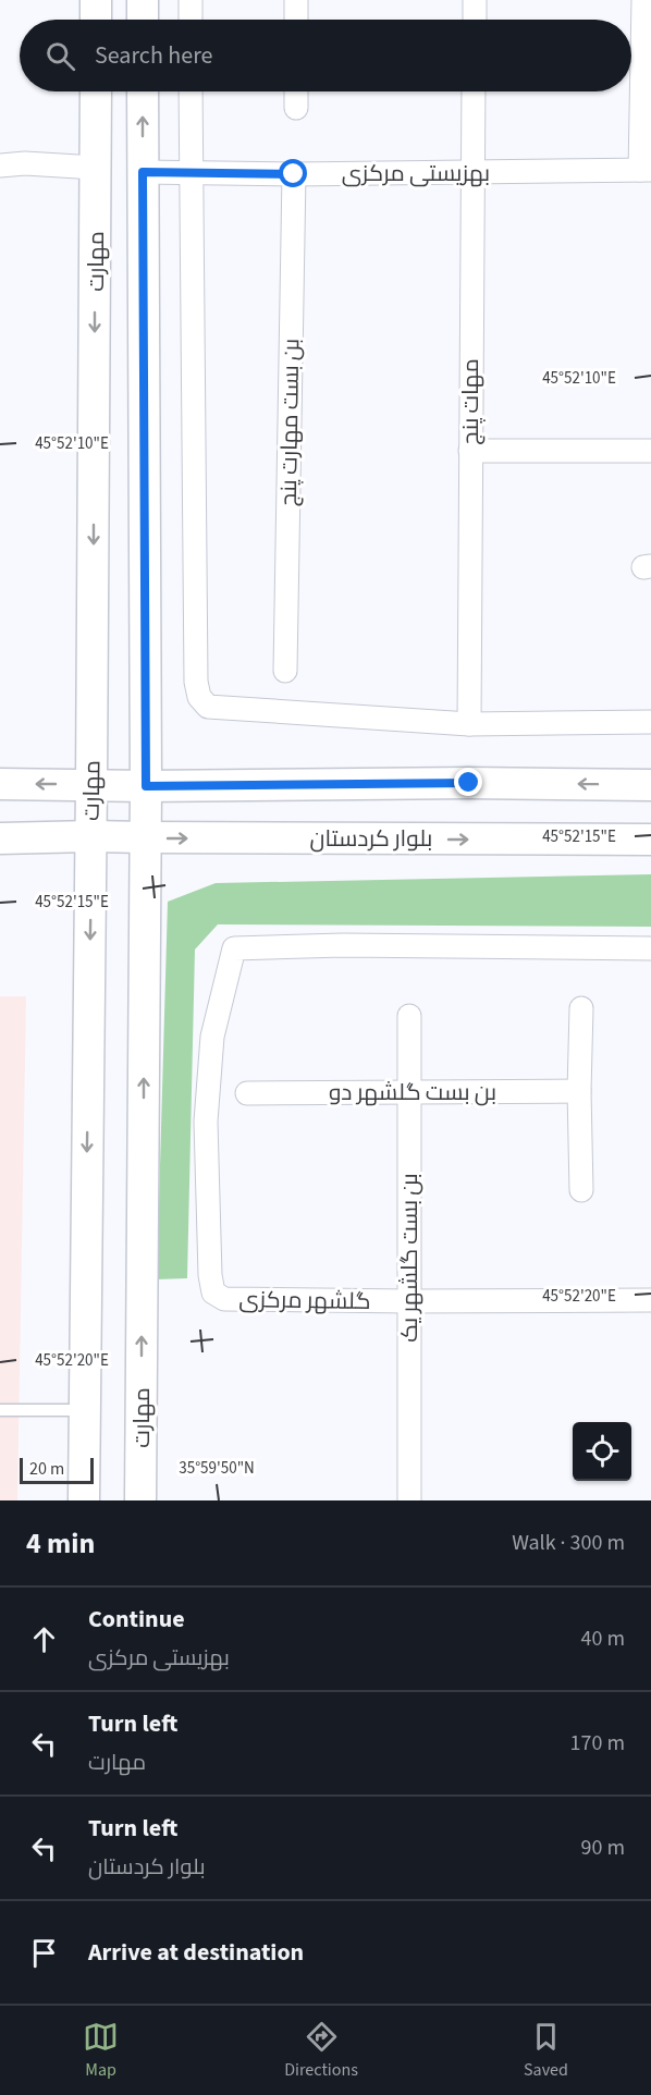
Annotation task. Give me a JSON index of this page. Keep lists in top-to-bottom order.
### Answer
{
  "streets": {
    "main road": ["مهارت", "بلوار کردستان"],
    "street": [
      "بهزیستی مرکزی",
      "مهات پنج",
      "بن بست مهارت پنج",
      "بن بست گلشهر دو",
      "بن بست گلشهر یک",
      "گلشهر مرکزی"
    ]
  },
  "crossings": [
    ["بهزیستی مرکزی", "مهارت"],
    ["بهزیستی مرکزی", "مهات پنج"],
    ["بهزیستی مرکزی", "بن بست مهارت پنج"],
    ["مهارت", "بلوار کردستان"],
    ["بن بست گلشهر دو", "بن بست گلشهر یک"],
    ["بن بست گلشهر یک", "گلشهر مرکزی"]
  ],
  "scale_bar": "20 m",
  "page": {
    "search": "Search here",
    "scale": "20 m",
    "heading": ["4 min", "Walk · 300 m"],
    "list": [
      ["Continue", "بهزیستی مرکزی", "40 m"],
      ["Turn left", "مهارت", "170 m"],
      ["Turn left", "بلوار کردستان", "90 m"],
      "Arrive at destination"
    ],
    "nav": ["Map", "Directions", "Saved"]
  },
  "coordinates": [
    "45°52'10\"E",
    "45°52'15\"E",
    "45°52'20\"E",
    "35°59'50\"N"
  ]
}
